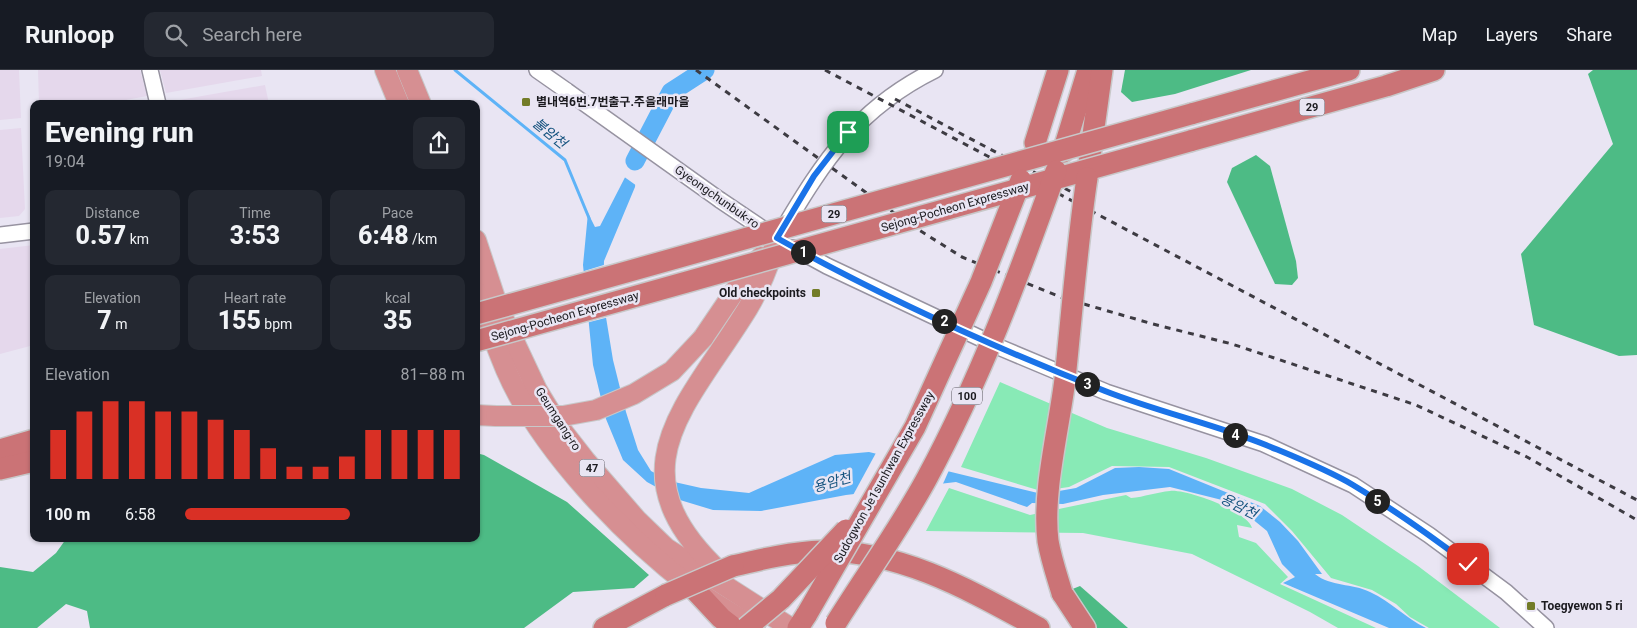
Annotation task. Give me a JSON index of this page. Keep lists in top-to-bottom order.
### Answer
{
  "streets": {
    "highway": [
      "29",
      "Sejong-Pocheon Expressway",
      "100",
      "Geumgang-ro",
      "47",
      "Sudogwon Je1sunhwan Expressway"
    ],
    "street": ["Gyeongchunbuk-ro"]
  },
  "water": ["불암천", "용암천"],
  "places": {
    "transit": ["별내역6번.7번출구.주을래마을", "Old checkpoints", "Toegyewon 5 ri"]
  },
  "page": {
    "header": "Runloop",
    "search": "Search here",
    "nav": ["Map", "Layers", "Share"],
    "heading": ["Evening run", "19:04"],
    "stats": [
      ["Distance", "0.57 km"],
      ["Time", "3:53"],
      ["Pace", "6:48 /km"],
      ["Elevation", "7 m"],
      ["Heart rate", "155 bpm"],
      ["kcal", "35"]
    ],
    "pins": [
      "1",
      "2",
      "3",
      "4",
      "5"
    ],
    "chart": ["Elevation", "81–88 m"],
    "list": [
      {
        "name": "100 m",
        "note": "6:58"
      }
    ]
  }
}
